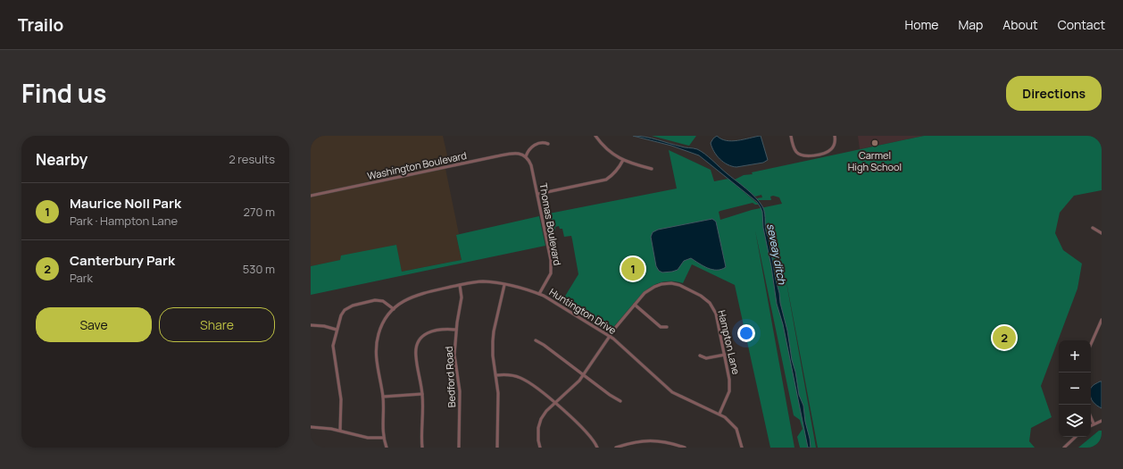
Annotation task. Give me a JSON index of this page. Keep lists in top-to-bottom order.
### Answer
{
  "streets": {
    "street": [
      "Washington Boulevard",
      "Thomas Boulevard",
      "Huntington Drive",
      "Hampton Lane",
      "Bedford Road"
    ]
  },
  "crossings": [
    ["Washington Boulevard", "Thomas Boulevard"],
    ["Thomas Boulevard", "Huntington Drive"],
    ["Huntington Drive", "Hampton Lane"],
    ["Huntington Drive", "Bedford Road"]
  ],
  "water": ["seveay ditch"],
  "places": ["Carmel High School"],
  "page": {
    "header": "Trailo",
    "nav": [
      "Home",
      "Map",
      "About",
      "Contact"
    ],
    "title": "Find us",
    "buttons": [
      "Directions",
      ["Save", "Share"]
    ],
    "heading": ["Nearby", "2 results"],
    "list": [
      {
        "mark": "1",
        "name": "Maurice Noll Park",
        "note": "Park · Hampton Lane",
        "value": "270 m"
      },
      {
        "mark": "2",
        "name": "Canterbury Park",
        "note": "Park",
        "value": "530 m"
      }
    ],
    "pins": ["1", "2"],
    "map_buttons": ["+", "−"]
  }
}
